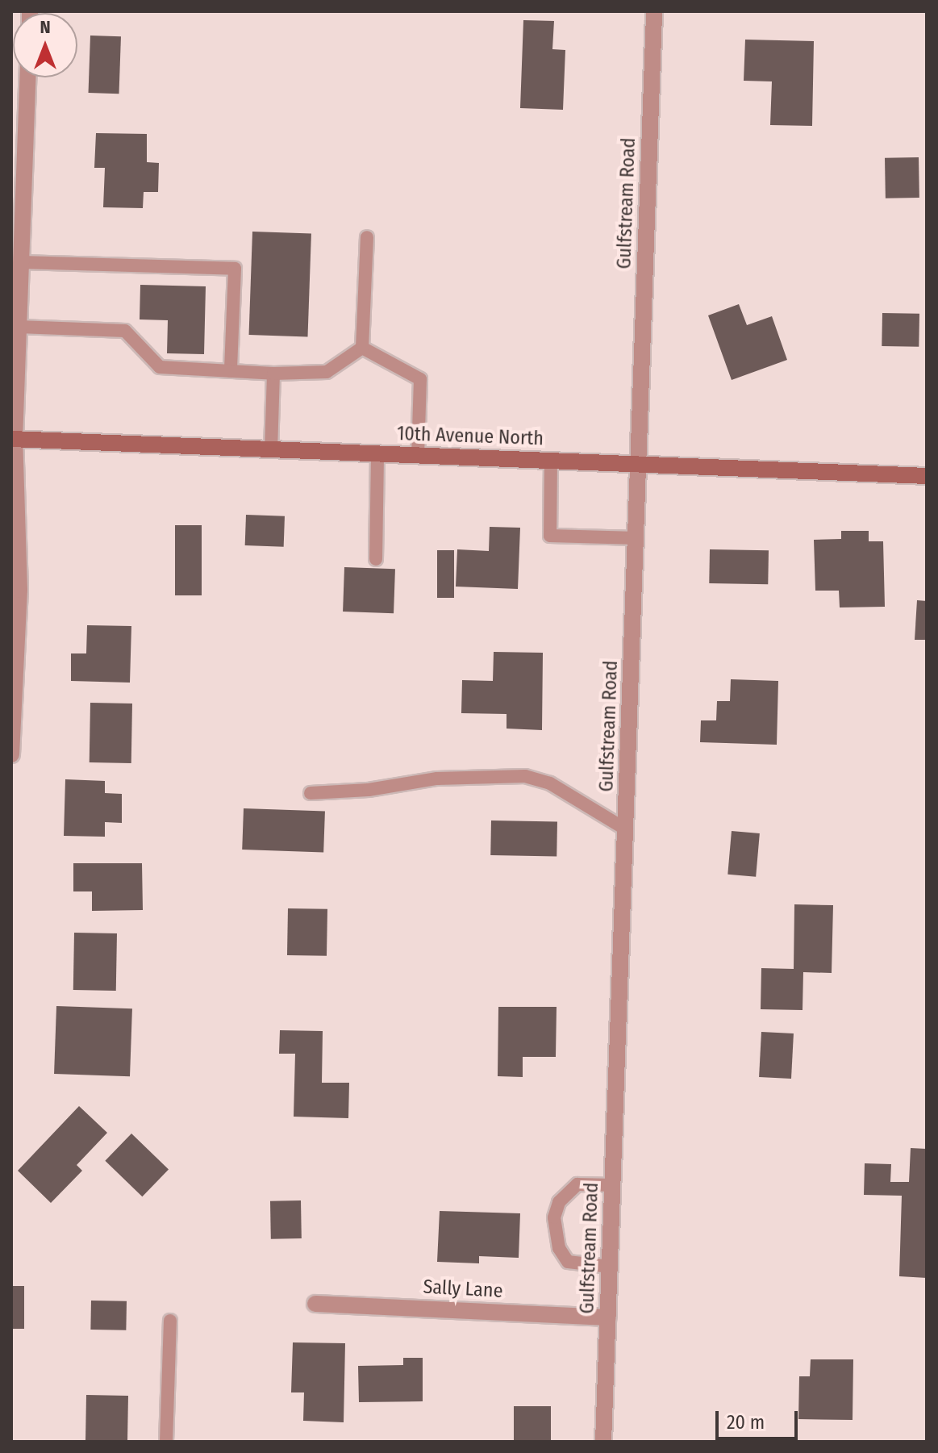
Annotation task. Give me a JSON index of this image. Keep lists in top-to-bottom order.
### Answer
{
  "streets": {
    "street": ["Gulfstream Road", "10th Avenue North", "Sally Lane"]
  },
  "crossings": [
    ["Gulfstream Road", "10th Avenue North"],
    ["Gulfstream Road", "Sally Lane"]
  ],
  "scale_bar": "20 m",
  "north": "top"
}
